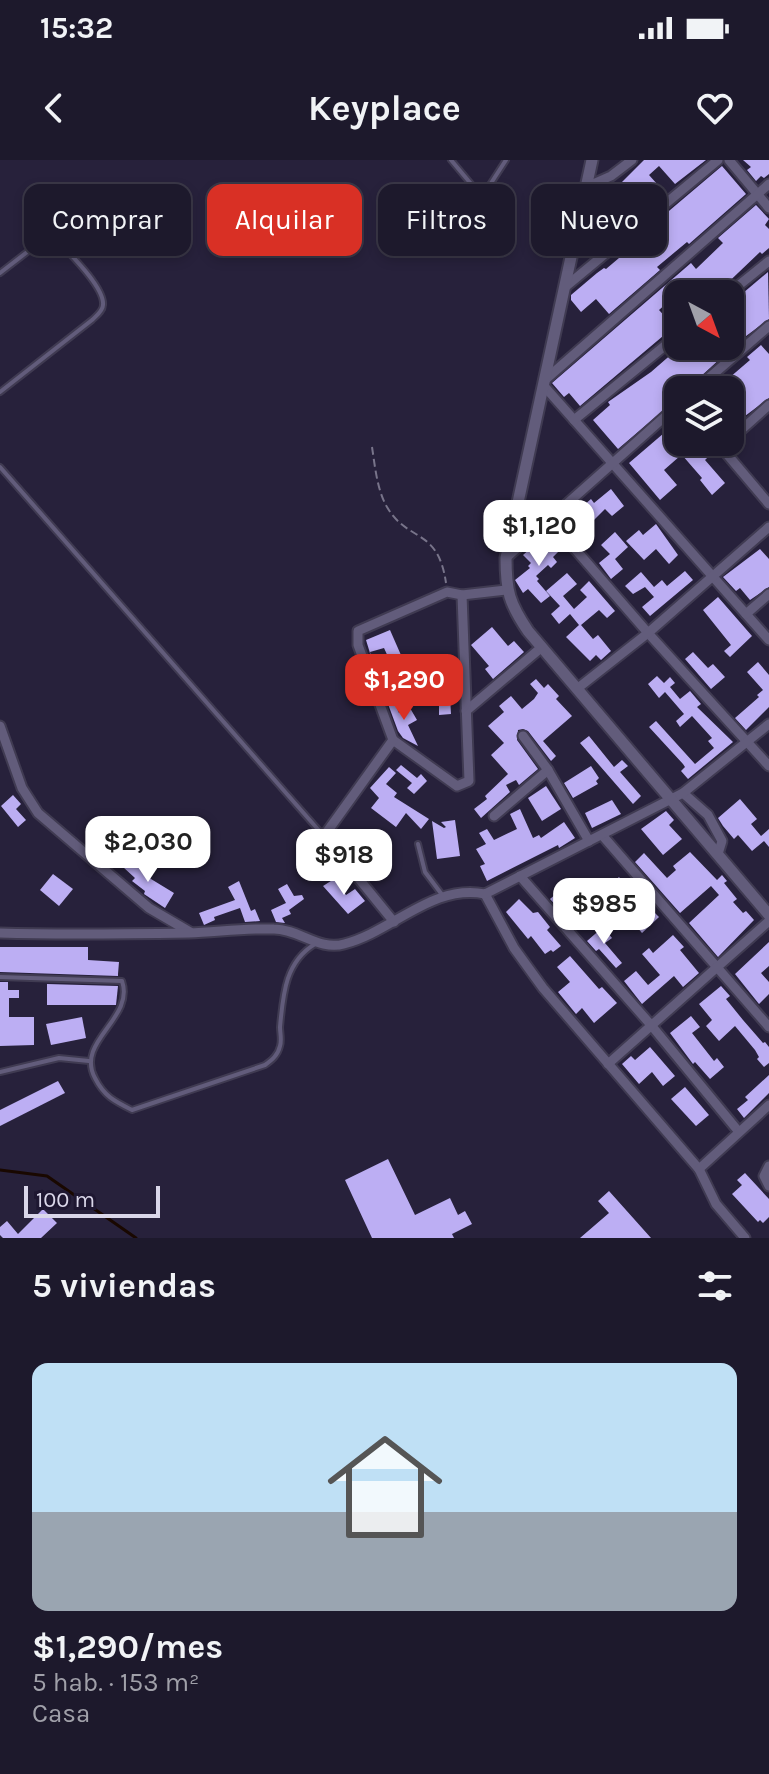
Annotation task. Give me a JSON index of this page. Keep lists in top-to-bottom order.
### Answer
{
  "scale_bar": "100 m",
  "north": "bottom right",
  "page": {
    "status": "15:32",
    "header": "Keyplace",
    "chip": [
      "Comprar",
      "Alquilar",
      "Filtros",
      "Nuevo"
    ],
    "price": [
      "$1,120",
      "$1,290",
      "$2,030",
      "$918",
      "$985"
    ],
    "scale": "100 m",
    "heading": "5 viviendas",
    "list": [
      {
        "name": "$1,290/mes",
        "note": "5 hab. · 153 m² · Casa"
      }
    ]
  }
}
